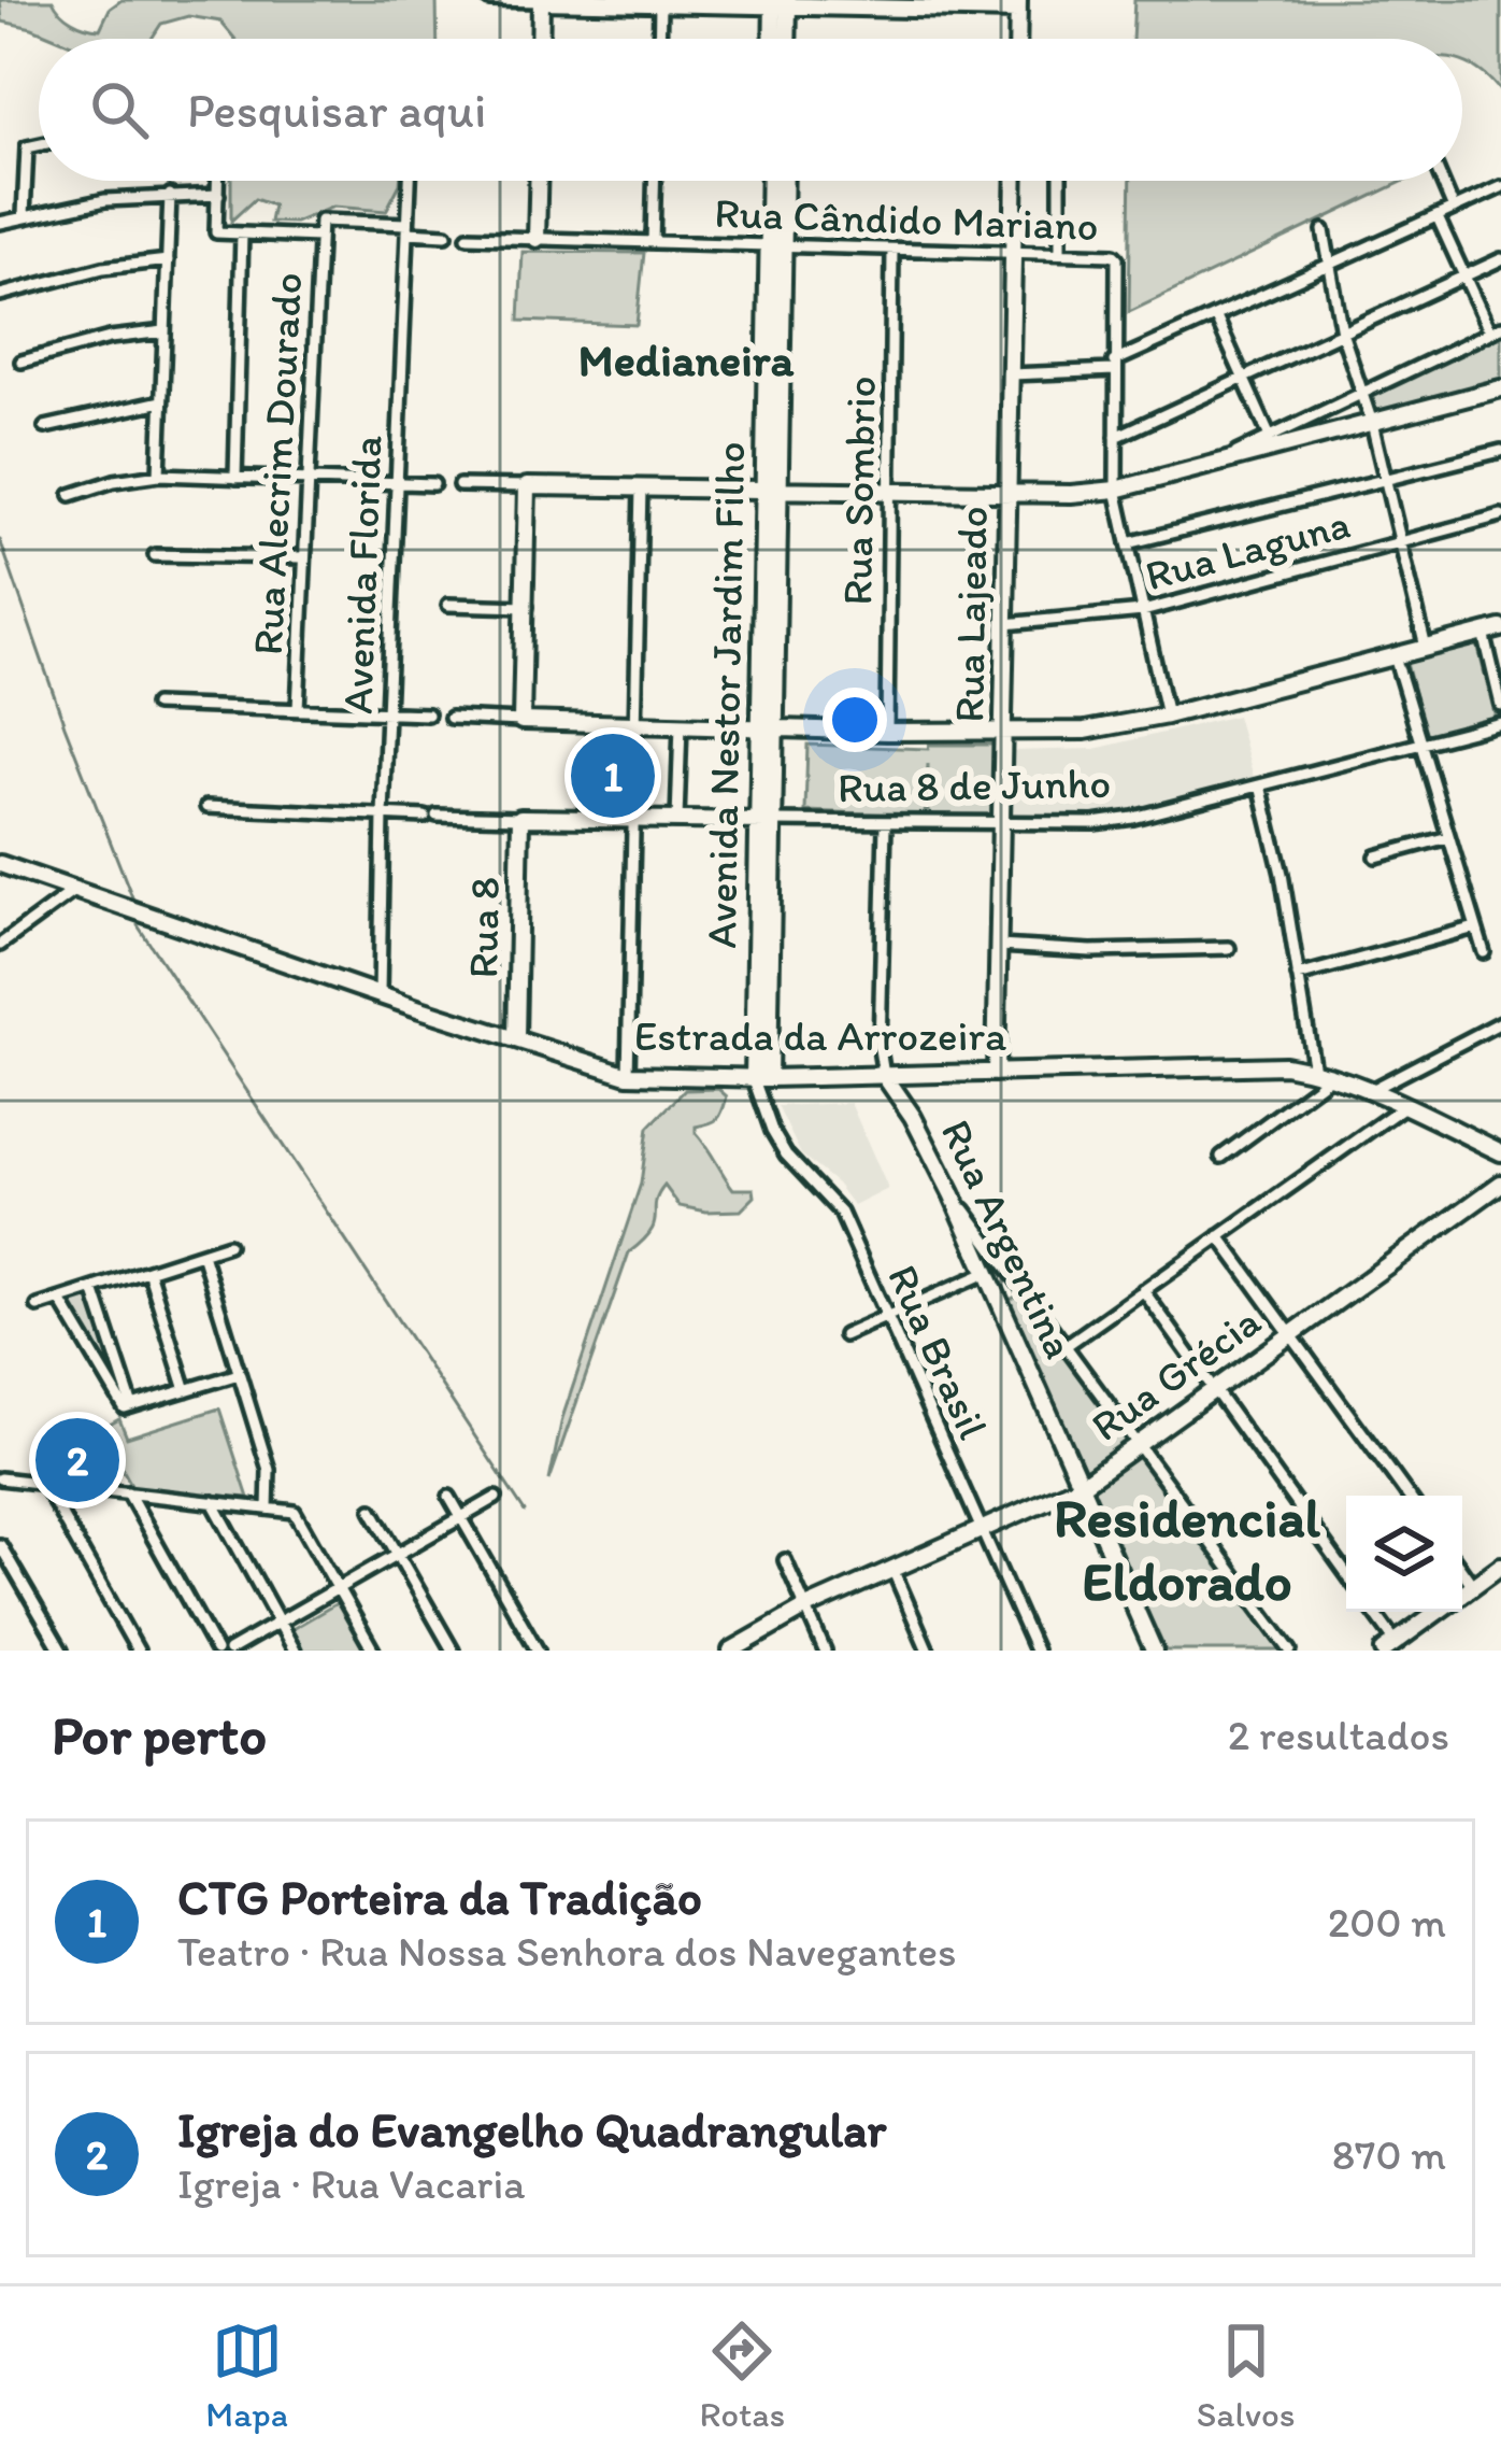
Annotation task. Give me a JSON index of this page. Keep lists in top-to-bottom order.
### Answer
{
  "streets": {
    "main road": [
      "Rua Lajeado",
      "Avenida Nestor Jardim Filho",
      "Rua 8 de Junho",
      "Rua 8",
      "Estrada da Arrozeira",
      "Rua Argentina",
      "Rua Grécia"
    ],
    "street": [
      "Rua Cândido Mariano",
      "Rua Alecrim Dourado",
      "Rua Sombrio",
      "Rua Laguna",
      "Avenida Florida",
      "Rua Brasil"
    ]
  },
  "crossings": [
    ["Rua Cândido Mariano", "Rua Sombrio"],
    ["Rua Cândido Mariano", "Rua Lajeado"],
    ["Rua Cândido Mariano", "Avenida Nestor Jardim Filho"],
    ["Rua Alecrim Dourado", "Avenida Florida"],
    ["Rua Laguna", "Rua Lajeado"],
    ["Avenida Florida", "Rua 8 de Junho"],
    ["Avenida Florida", "Estrada da Arrozeira"],
    ["Rua Lajeado", "Rua 8 de Junho"],
    ["Rua Lajeado", "Estrada da Arrozeira"],
    ["Avenida Nestor Jardim Filho", "Rua 8 de Junho"],
    ["Avenida Nestor Jardim Filho", "Estrada da Arrozeira"],
    ["Avenida Nestor Jardim Filho", "Rua Brasil"],
    ["Rua 8 de Junho", "Rua 8"],
    ["Rua 8", "Estrada da Arrozeira"],
    ["Estrada da Arrozeira", "Rua Argentina"],
    ["Estrada da Arrozeira", "Rua Brasil"],
    ["Rua Argentina", "Rua Grécia"],
    ["Rua Brasil", "Rua Grécia"]
  ],
  "districts": ["Medianeira", "Residencial Eldorado"],
  "page": {
    "search": "Pesquisar aqui",
    "pins": ["1", "2"],
    "heading": ["Por perto", "2 resultados"],
    "list": [
      {
        "mark": "1",
        "name": "CTG Porteira da Tradição",
        "note": "Teatro · Rua Nossa Senhora dos Navegantes",
        "value": "200 m"
      },
      {
        "mark": "2",
        "name": "Igreja do Evangelho Quadrangular",
        "note": "Igreja · Rua Vacaria",
        "value": "870 m"
      }
    ],
    "nav": ["Mapa", "Rotas", "Salvos"]
  }
}
